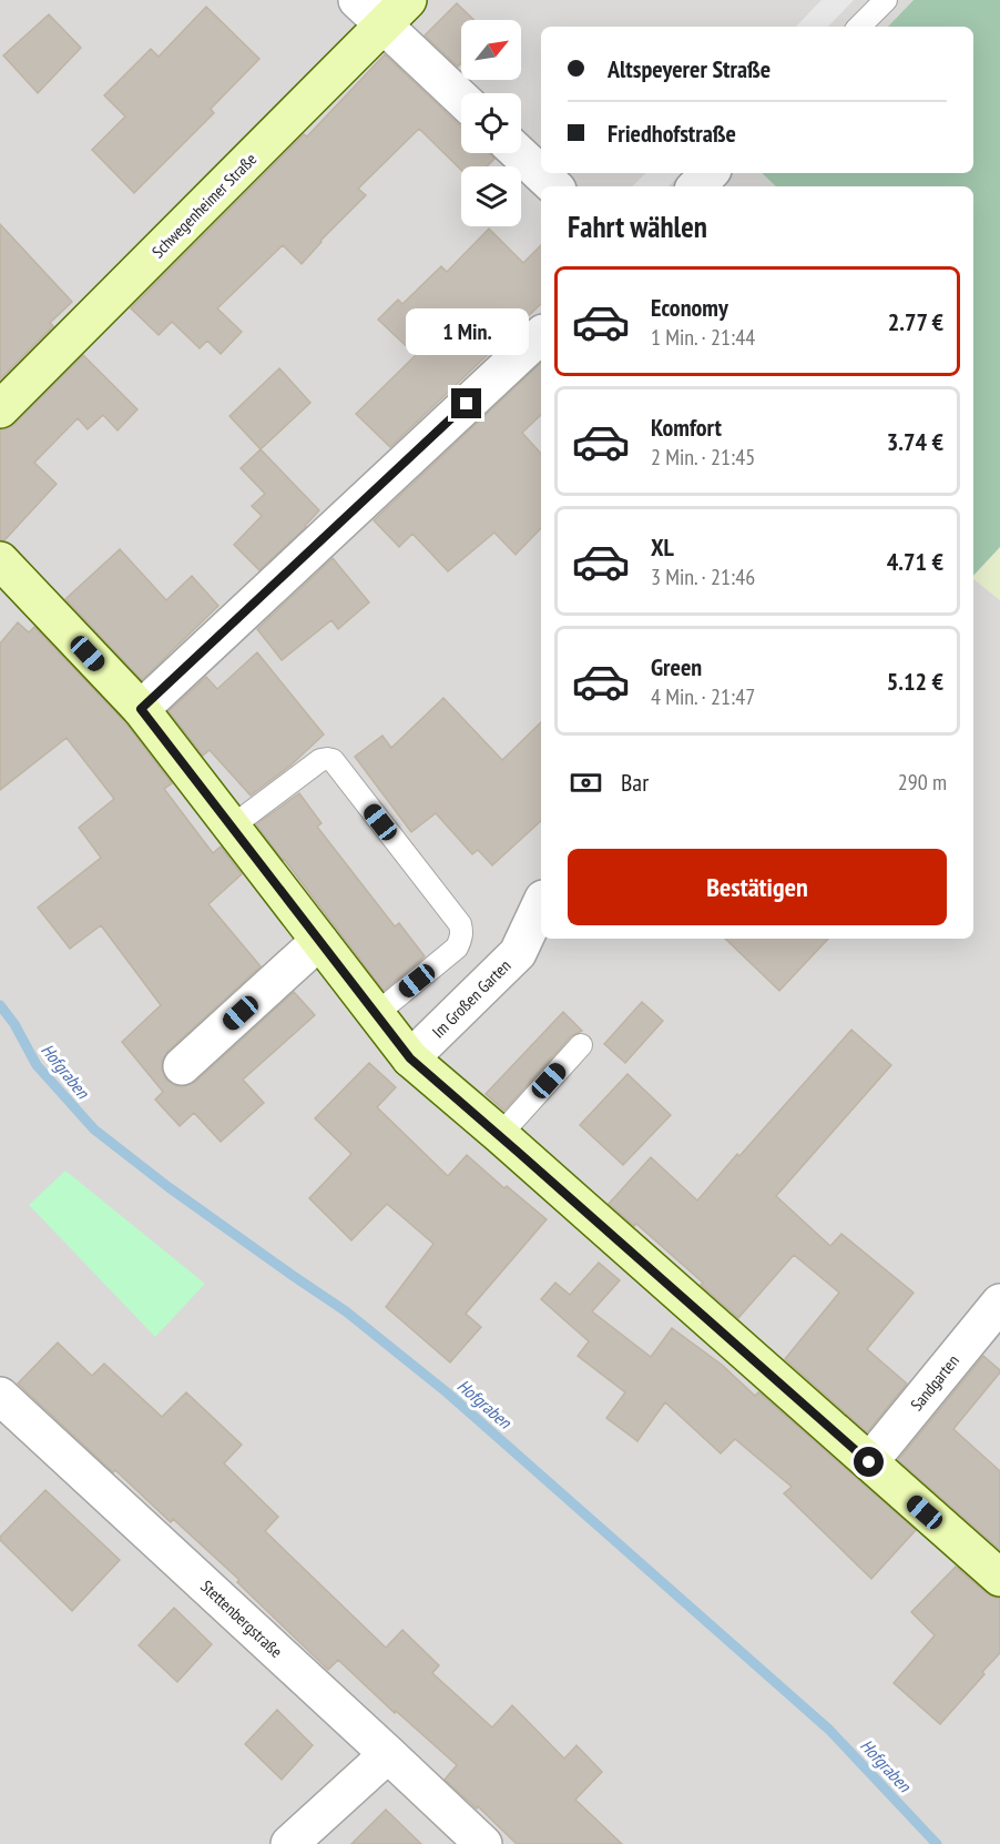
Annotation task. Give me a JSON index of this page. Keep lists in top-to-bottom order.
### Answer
{
  "streets": {
    "main road": ["Schwegenheimer Straße"],
    "street": ["Im Großen Garten", "Sandgarten", "Stettenbergstraße"]
  },
  "water": ["Hofgraben"],
  "north": "top right",
  "page": {
    "banner": ["Altspeyerer Straße", "Friedhofstraße"],
    "heading": "Fahrt wählen",
    "list": [
      {
        "name": "Economy",
        "note": "1 Min. · 21:44",
        "value": "2.77 €"
      },
      {
        "name": "Komfort",
        "note": "2 Min. · 21:45",
        "value": "3.74 €"
      },
      {
        "name": "XL",
        "note": "3 Min. · 21:46",
        "value": "4.71 €"
      },
      {
        "name": "Green",
        "note": "4 Min. · 21:47",
        "value": "5.12 €"
      }
    ],
    "bubble": "1 Min.",
    "pay": ["Bar", "290 m"],
    "buttons": "Bestätigen"
  }
}
